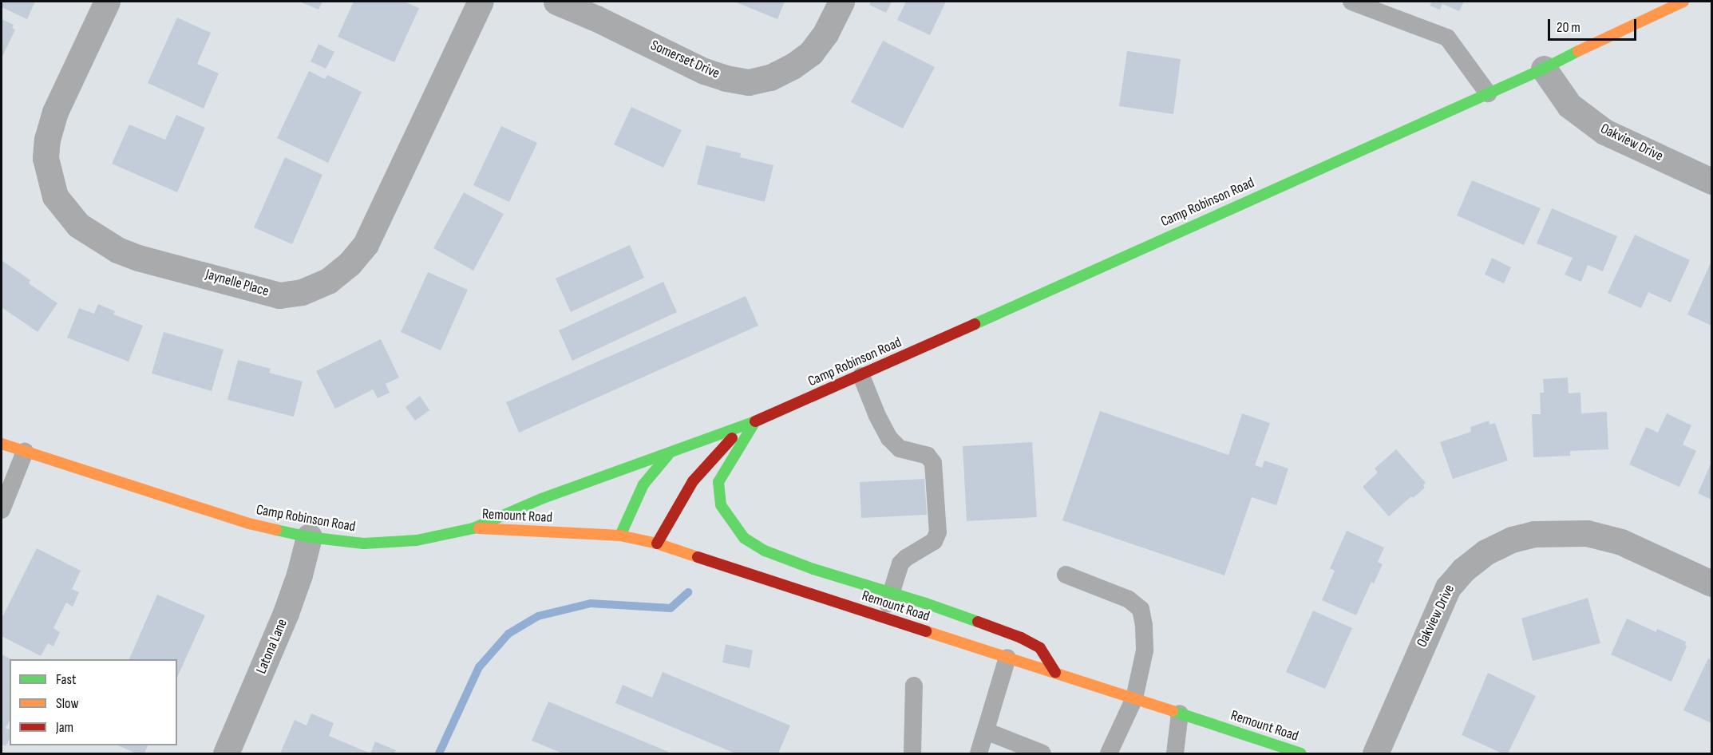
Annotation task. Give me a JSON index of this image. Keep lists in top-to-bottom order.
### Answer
{
  "streets": {
    "street": [
      "Somerset Drive",
      "Oakview Drive",
      "Camp Robinson Road",
      "Jaynelle Place",
      "Remount Road",
      "Latona Lane"
    ]
  },
  "crossings": [
    ["Oakview Drive", "Camp Robinson Road"],
    ["Camp Robinson Road", "Remount Road"],
    ["Camp Robinson Road", "Latona Lane"]
  ],
  "legend": ["Fast", "Slow", "Jam"],
  "scale_bar": "20 m"
}
